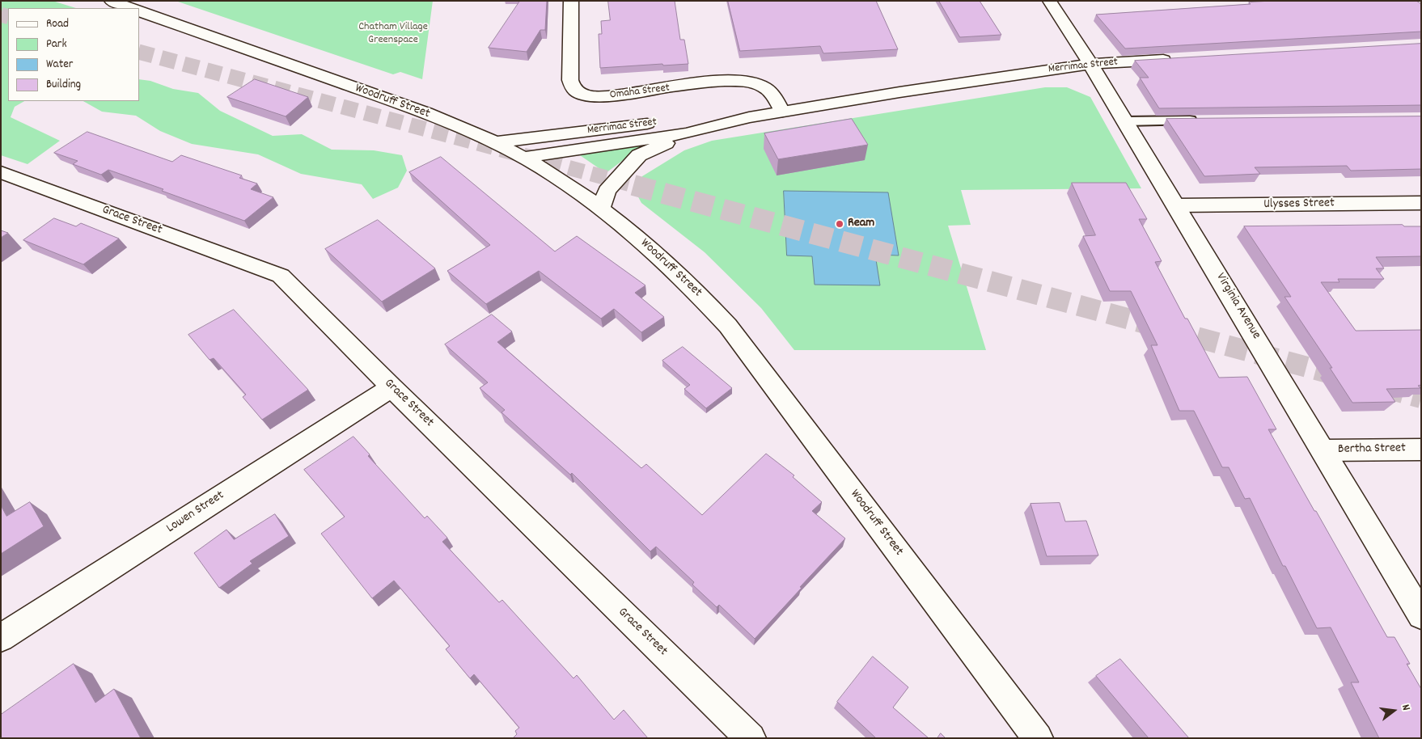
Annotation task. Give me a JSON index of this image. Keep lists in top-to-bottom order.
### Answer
{
  "streets": {
    "street": [
      "Merrimac Street",
      "Omaha Street",
      "Woodruff Street",
      "Ulysses Street",
      "Grace Street",
      "Virginia Avenue",
      "Bertha Street",
      "Lowen Street"
    ]
  },
  "crossings": [
    ["Merrimac Street", "Omaha Street"],
    ["Merrimac Street", "Woodruff Street"],
    ["Merrimac Street", "Virginia Avenue"],
    ["Ulysses Street", "Virginia Avenue"],
    ["Grace Street", "Lowen Street"],
    ["Virginia Avenue", "Bertha Street"]
  ],
  "parks": ["Chatham Village Greenspace"],
  "places": ["Ream"],
  "legend": [
    "Road",
    "Park",
    "Water",
    "Building"
  ],
  "north": "right"
}
